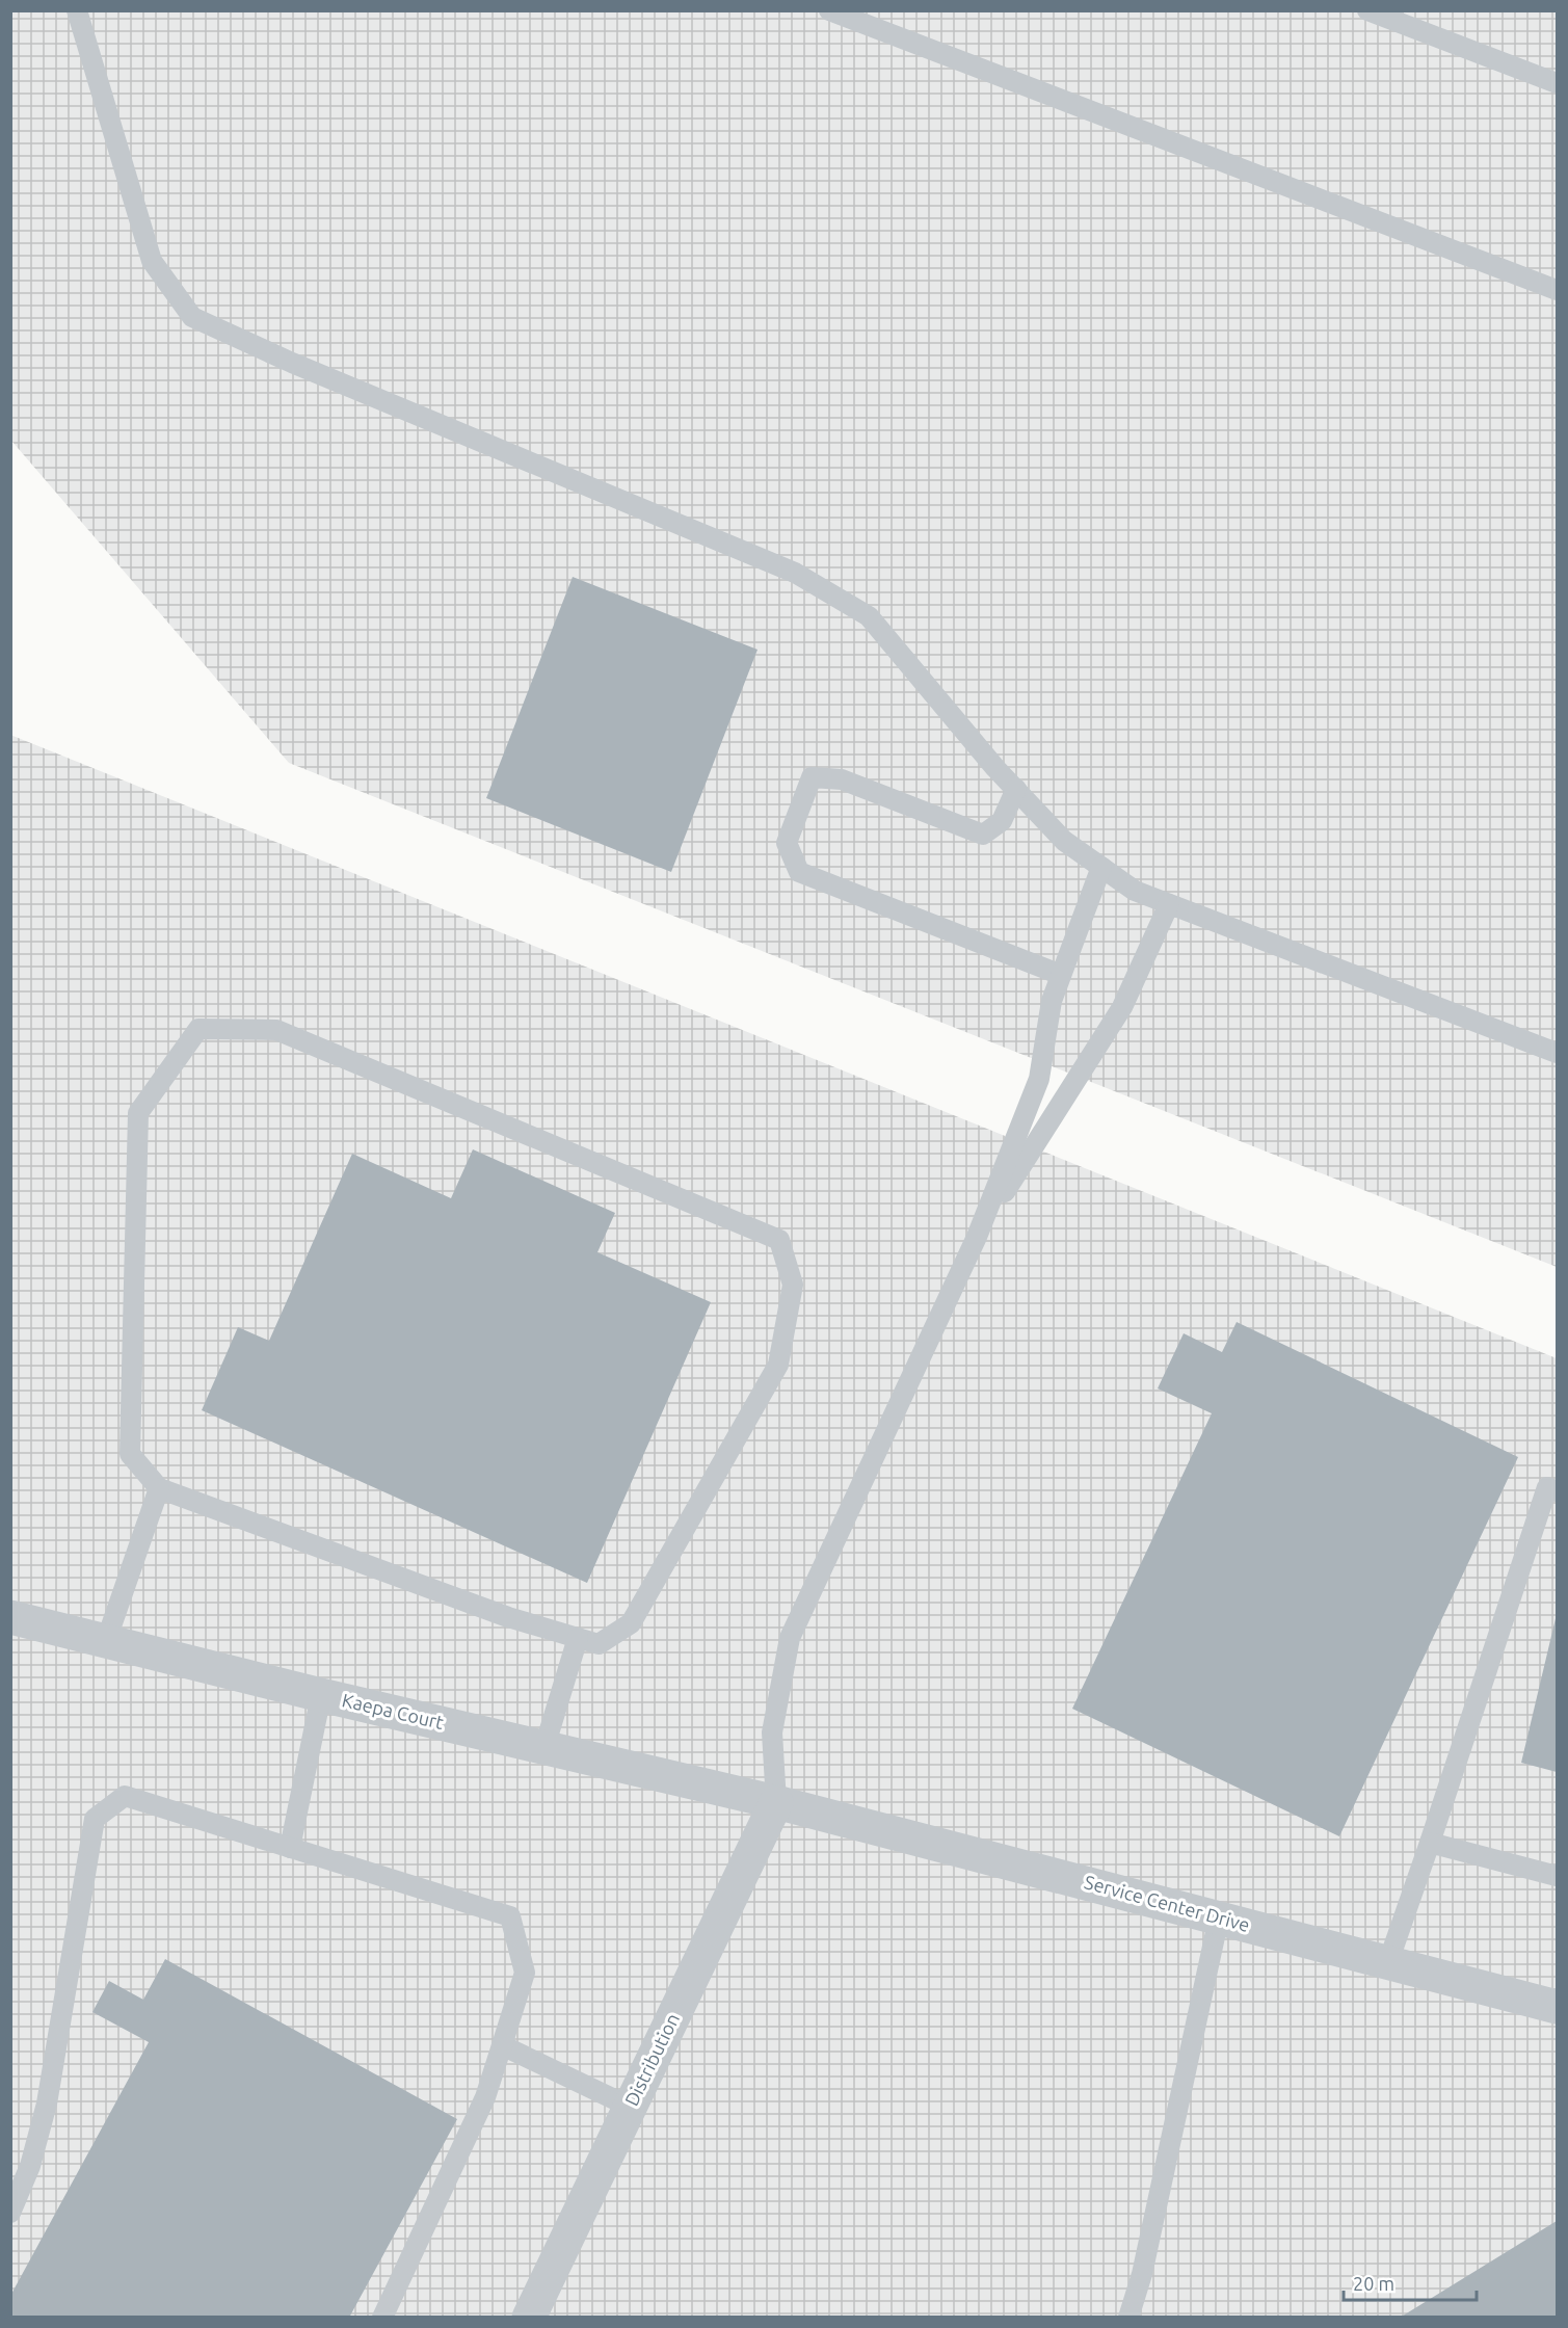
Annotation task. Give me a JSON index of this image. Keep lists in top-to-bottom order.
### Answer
{
  "streets": {
    "street": ["Kaepa Court", "Service Center Drive", "Distribution"]
  },
  "crossings": [
    ["Kaepa Court", "Service Center Drive"],
    ["Kaepa Court", "Distribution"],
    ["Service Center Drive", "Distribution"]
  ],
  "scale_bar": "20 m"
}
